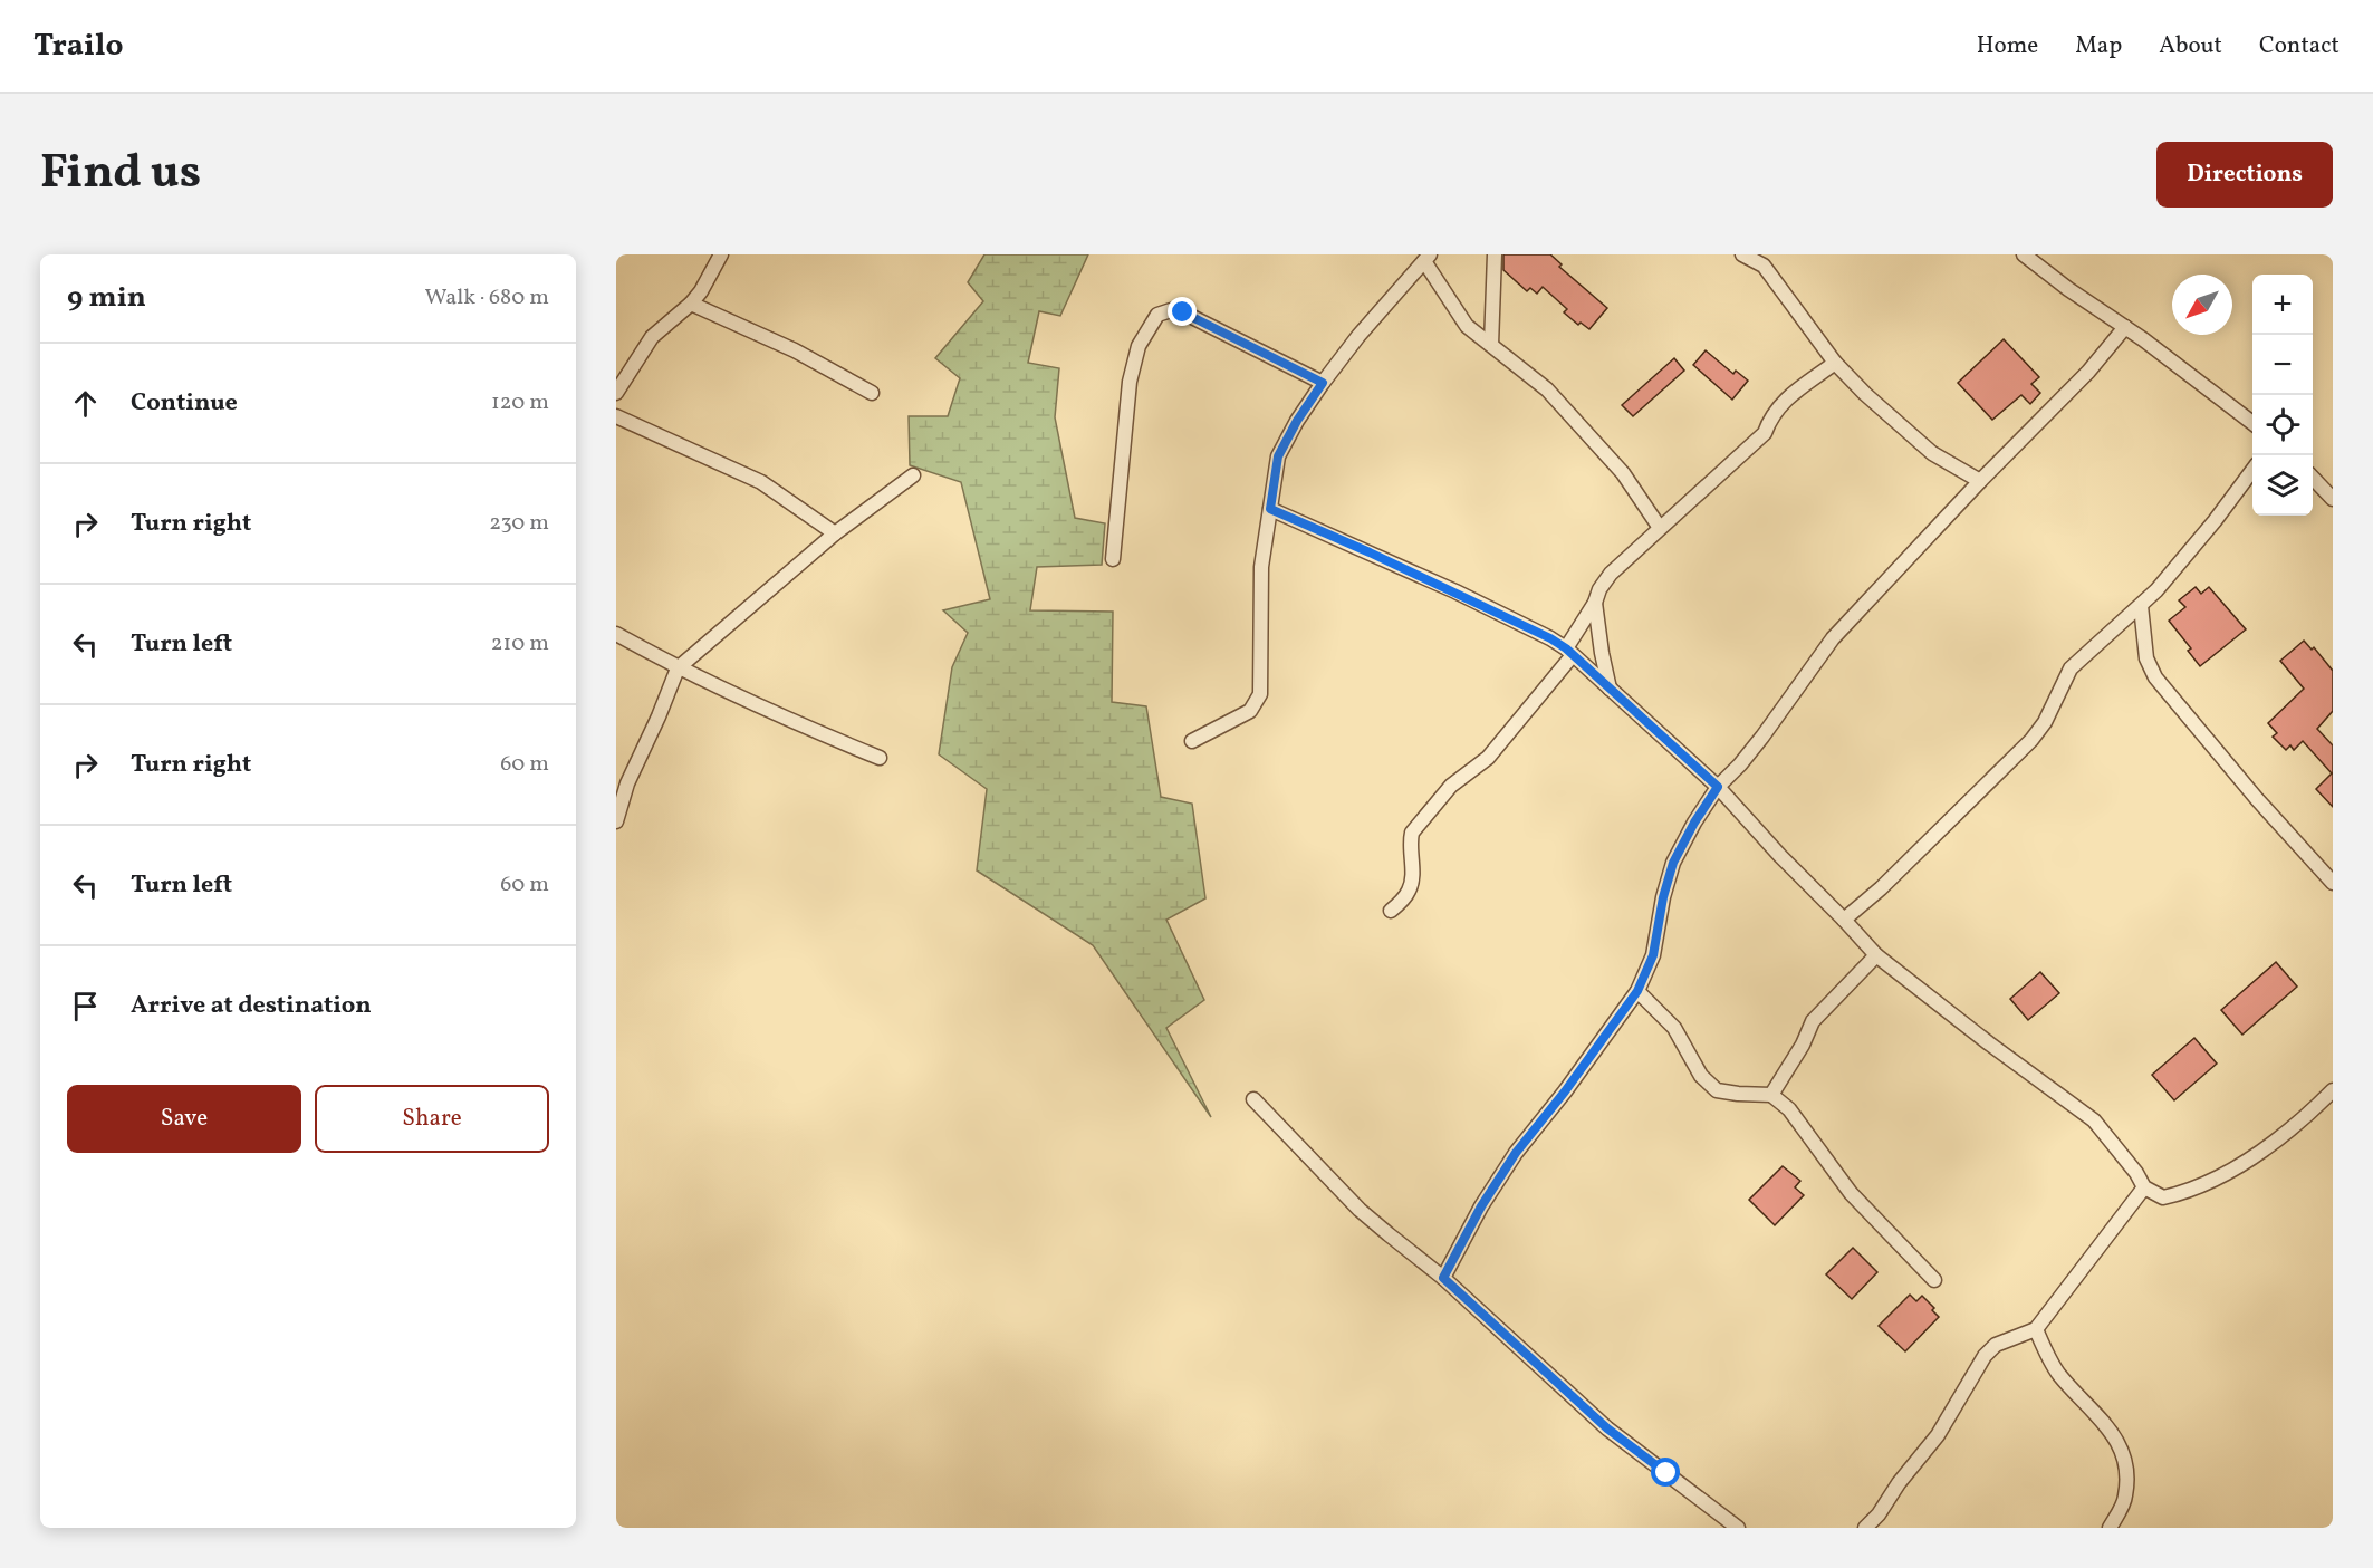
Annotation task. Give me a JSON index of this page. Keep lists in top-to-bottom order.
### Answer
{
  "north": "bottom left",
  "page": {
    "header": "Trailo",
    "nav": [
      "Home",
      "Map",
      "About",
      "Contact"
    ],
    "title": "Find us",
    "buttons": [
      "Directions",
      ["Save", "Share"]
    ],
    "heading": ["9 min", "Walk · 680 m"],
    "map_buttons": ["+", "−"],
    "list": [
      ["Continue", "120 m"],
      ["Turn right", "230 m"],
      ["Turn left", "210 m"],
      ["Turn right", "60 m"],
      ["Turn left", "60 m"],
      "Arrive at destination"
    ]
  }
}
